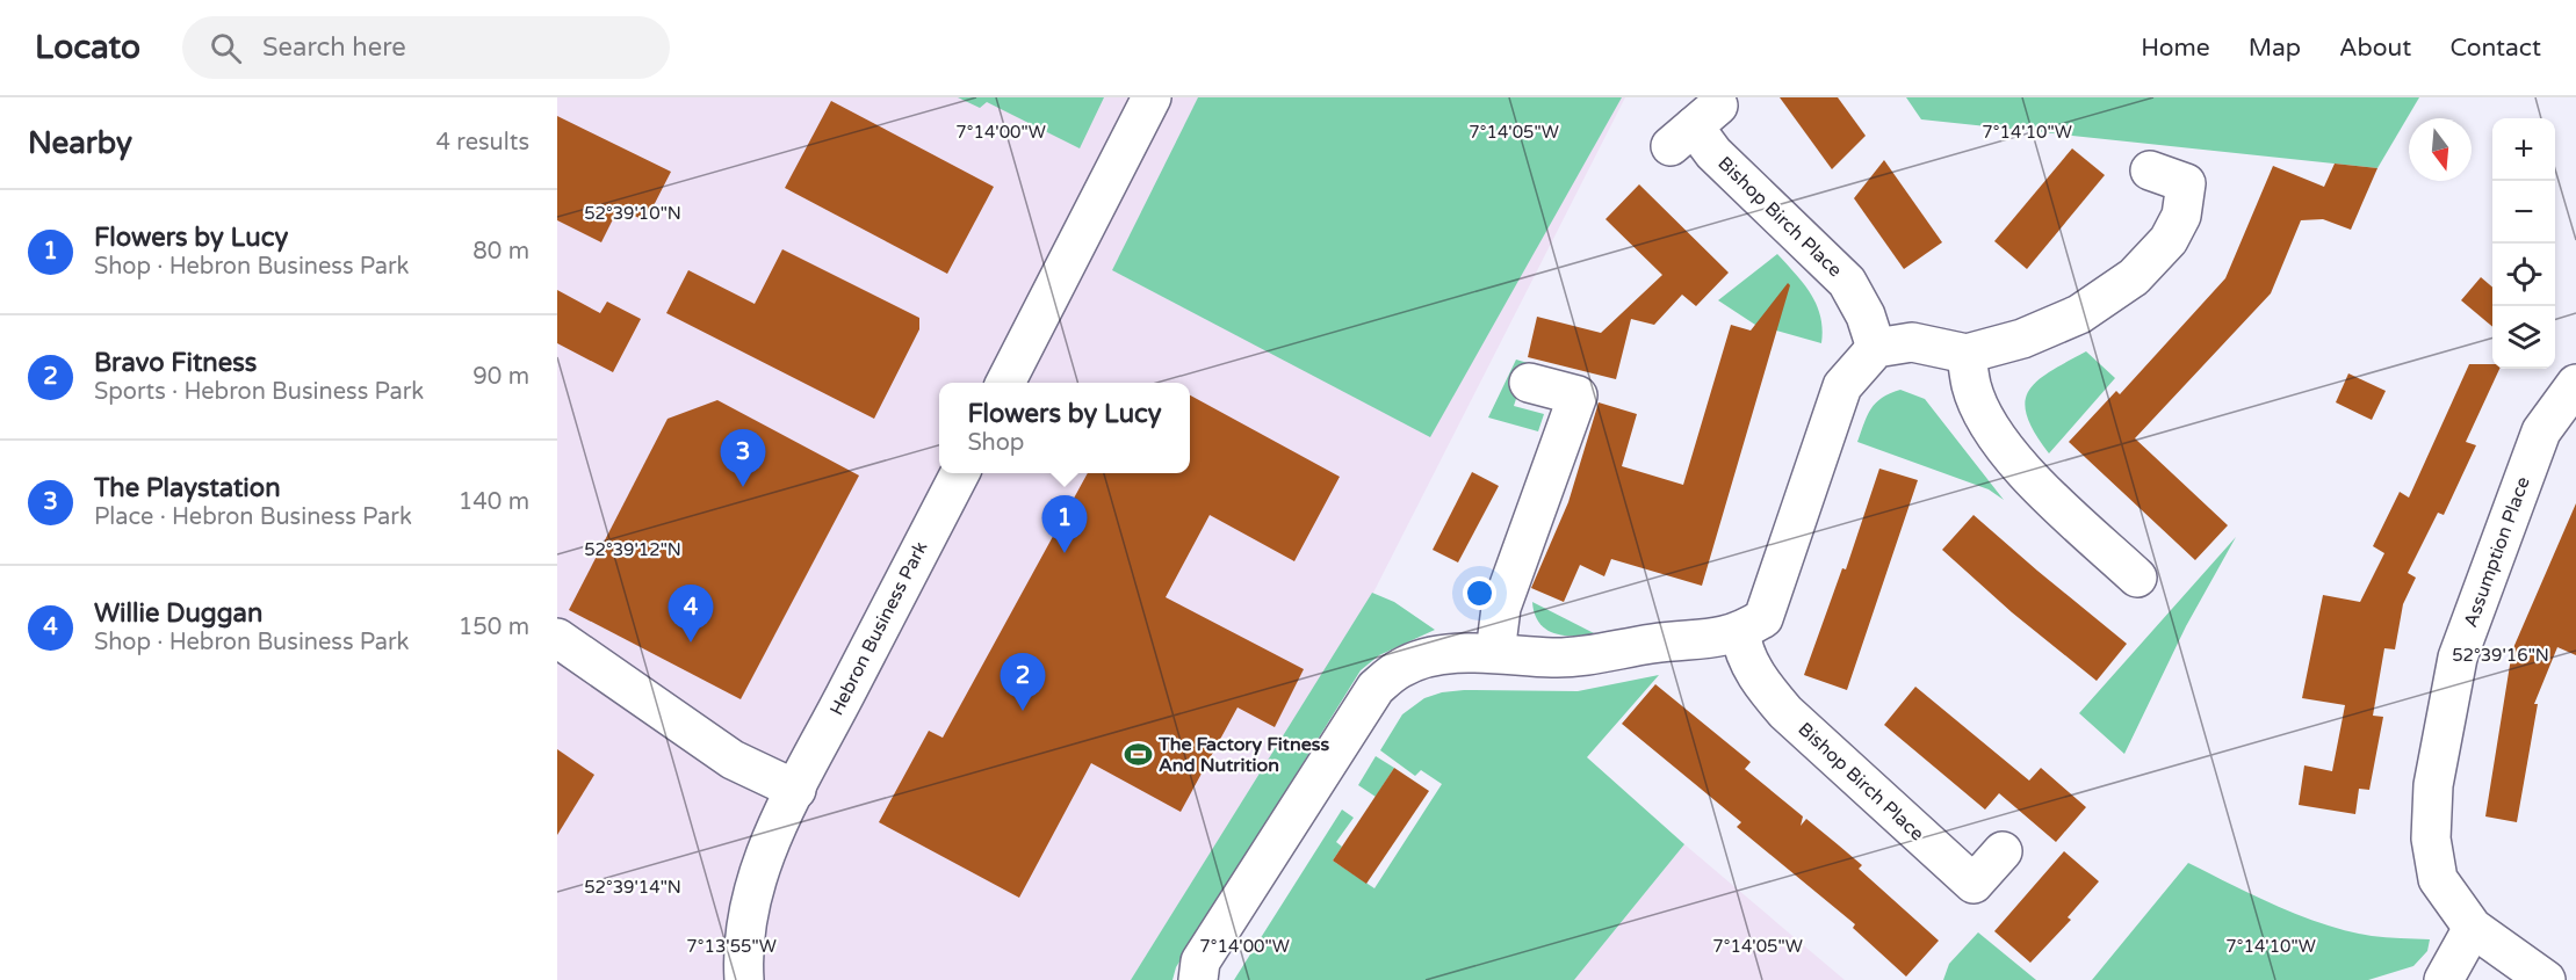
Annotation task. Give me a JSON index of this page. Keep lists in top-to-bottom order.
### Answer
{
  "streets": {
    "street": ["Bishop Birch Place", "Assumption Place", "Hebron Business Park"]
  },
  "places": {
    "sports": ["The Factory Fitness And Nutrition"]
  },
  "north": "bottom",
  "page": {
    "header": "Locato",
    "search": "Search here",
    "nav": [
      "Home",
      "Map",
      "About",
      "Contact"
    ],
    "heading": ["Nearby", "4 results"],
    "map_buttons": ["+", "−"],
    "list": [
      {
        "mark": "1",
        "name": "Flowers by Lucy",
        "note": "Shop · Hebron Business Park",
        "value": "80 m"
      },
      {
        "mark": "2",
        "name": "Bravo Fitness",
        "note": "Sports · Hebron Business Park",
        "value": "90 m"
      },
      {
        "mark": "3",
        "name": "The Playstation",
        "note": "Place · Hebron Business Park",
        "value": "140 m"
      },
      {
        "mark": "4",
        "name": "Willie Duggan",
        "note": "Shop · Hebron Business Park",
        "value": "150 m"
      }
    ],
    "popup": ["Flowers by Lucy", "Shop"],
    "pins": [
      "3",
      "1",
      "4",
      "2"
    ]
  },
  "coordinates": [
    "7°14'00\"W",
    "7°14'05\"W",
    "7°14'10\"W",
    "52°39'10\"N",
    "52°39'12\"N",
    "52°39'16\"N",
    "52°39'14\"N",
    "7°13'55\"W"
  ]
}
